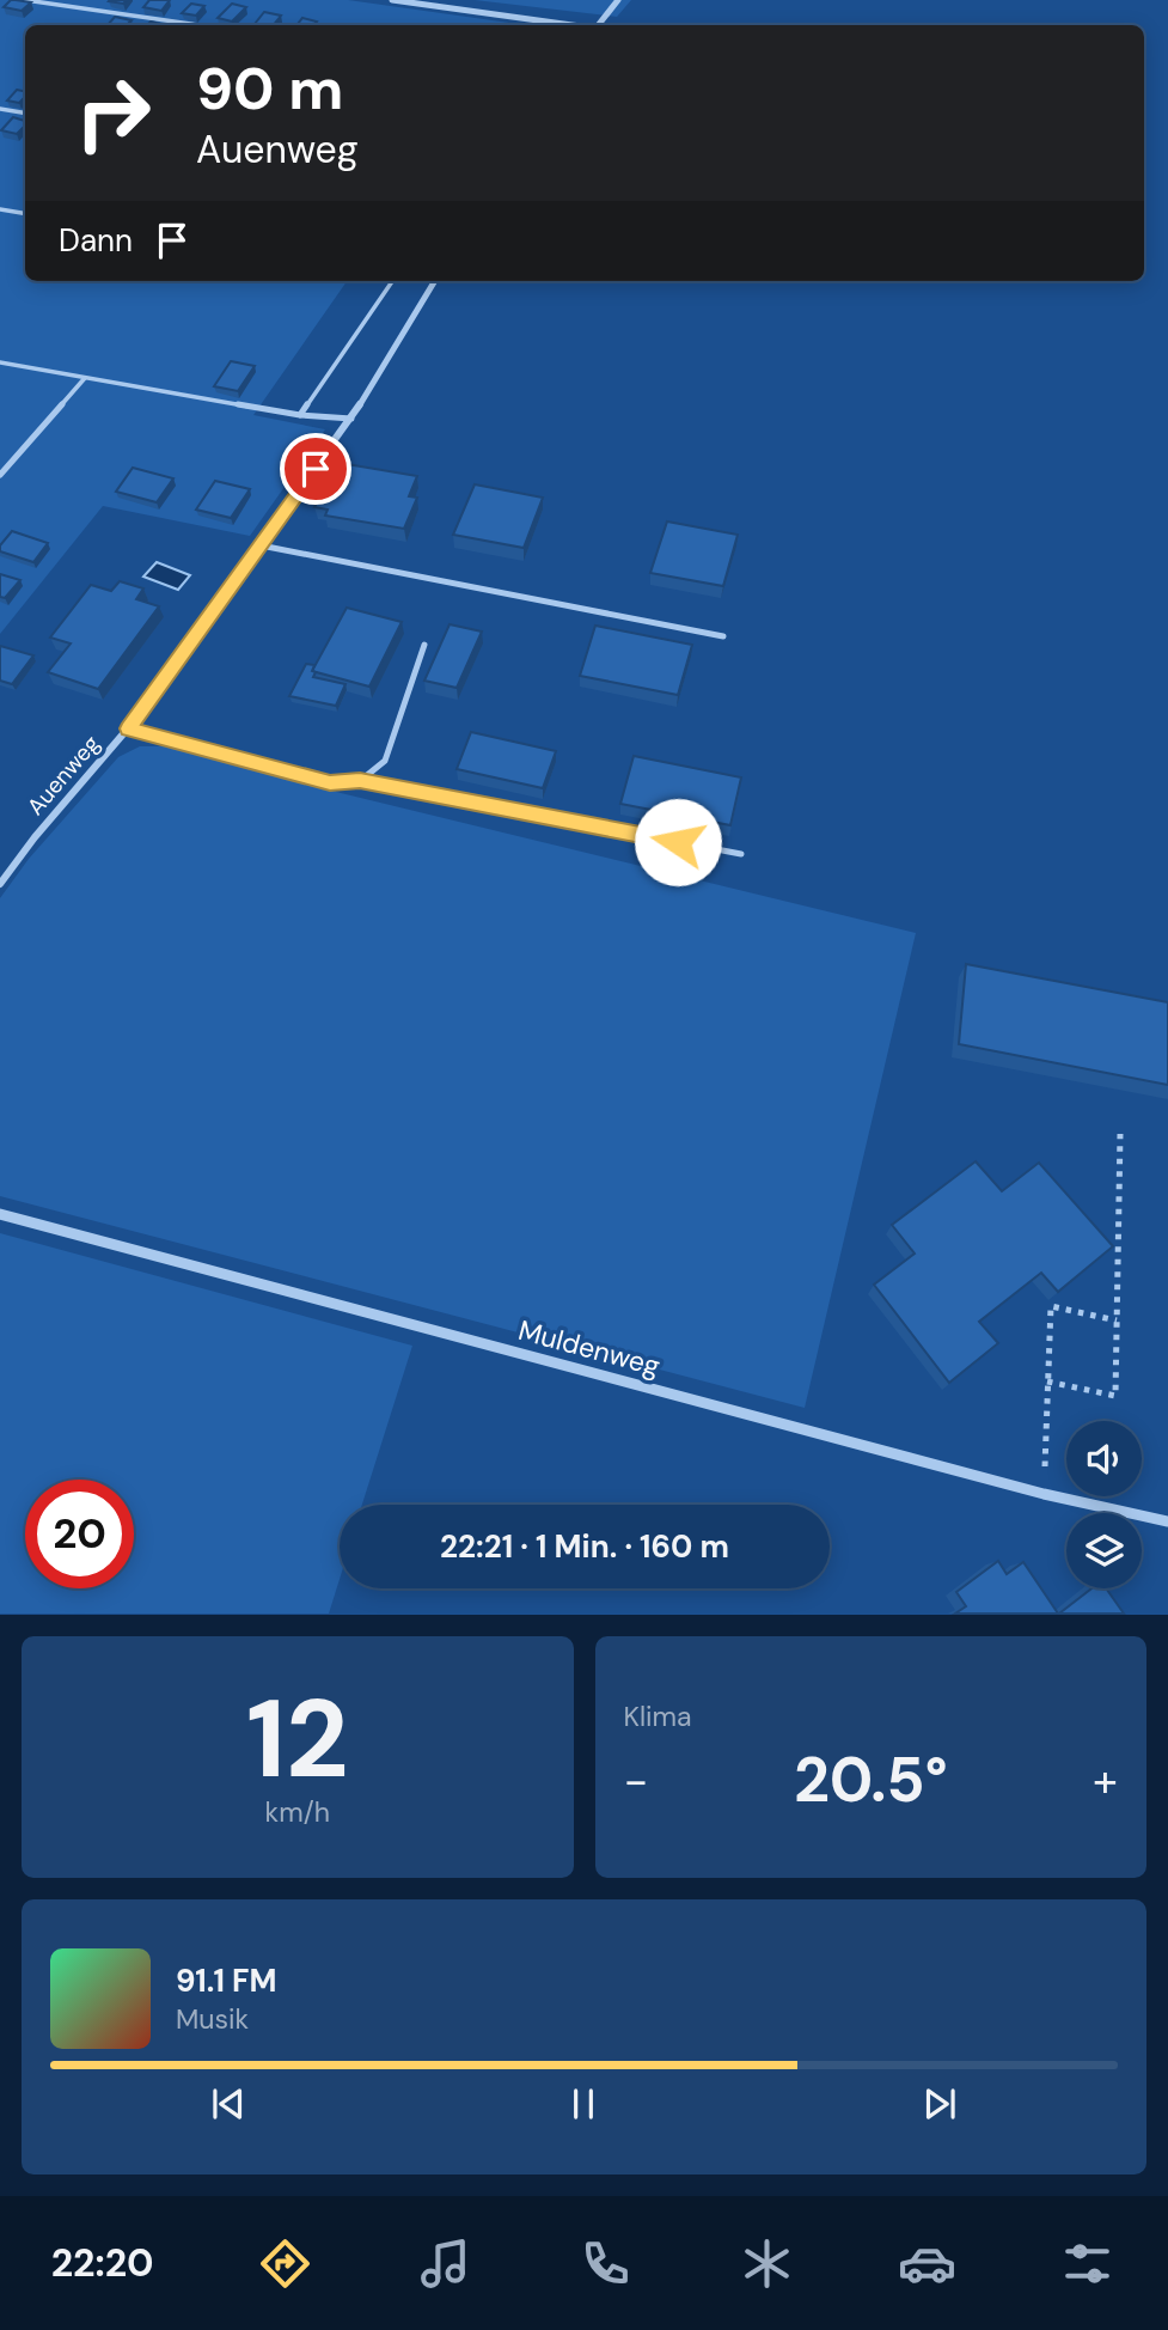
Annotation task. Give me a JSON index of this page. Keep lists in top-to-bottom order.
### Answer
{
  "streets": {
    "street": ["Auenweg", "Muldenweg"]
  },
  "page": {
    "turn": ["90 m", "Auenweg"],
    "then": "Dann",
    "limit": "20",
    "trip": "22:21 · 1 Min. · 160 m",
    "tile": [
      ["12", "km/h"],
      "Klima"
    ],
    "heat": ["−", "20.5°", "+"],
    "song": ["91.1 FM", "Musik"],
    "tabs": "22:20"
  }
}
